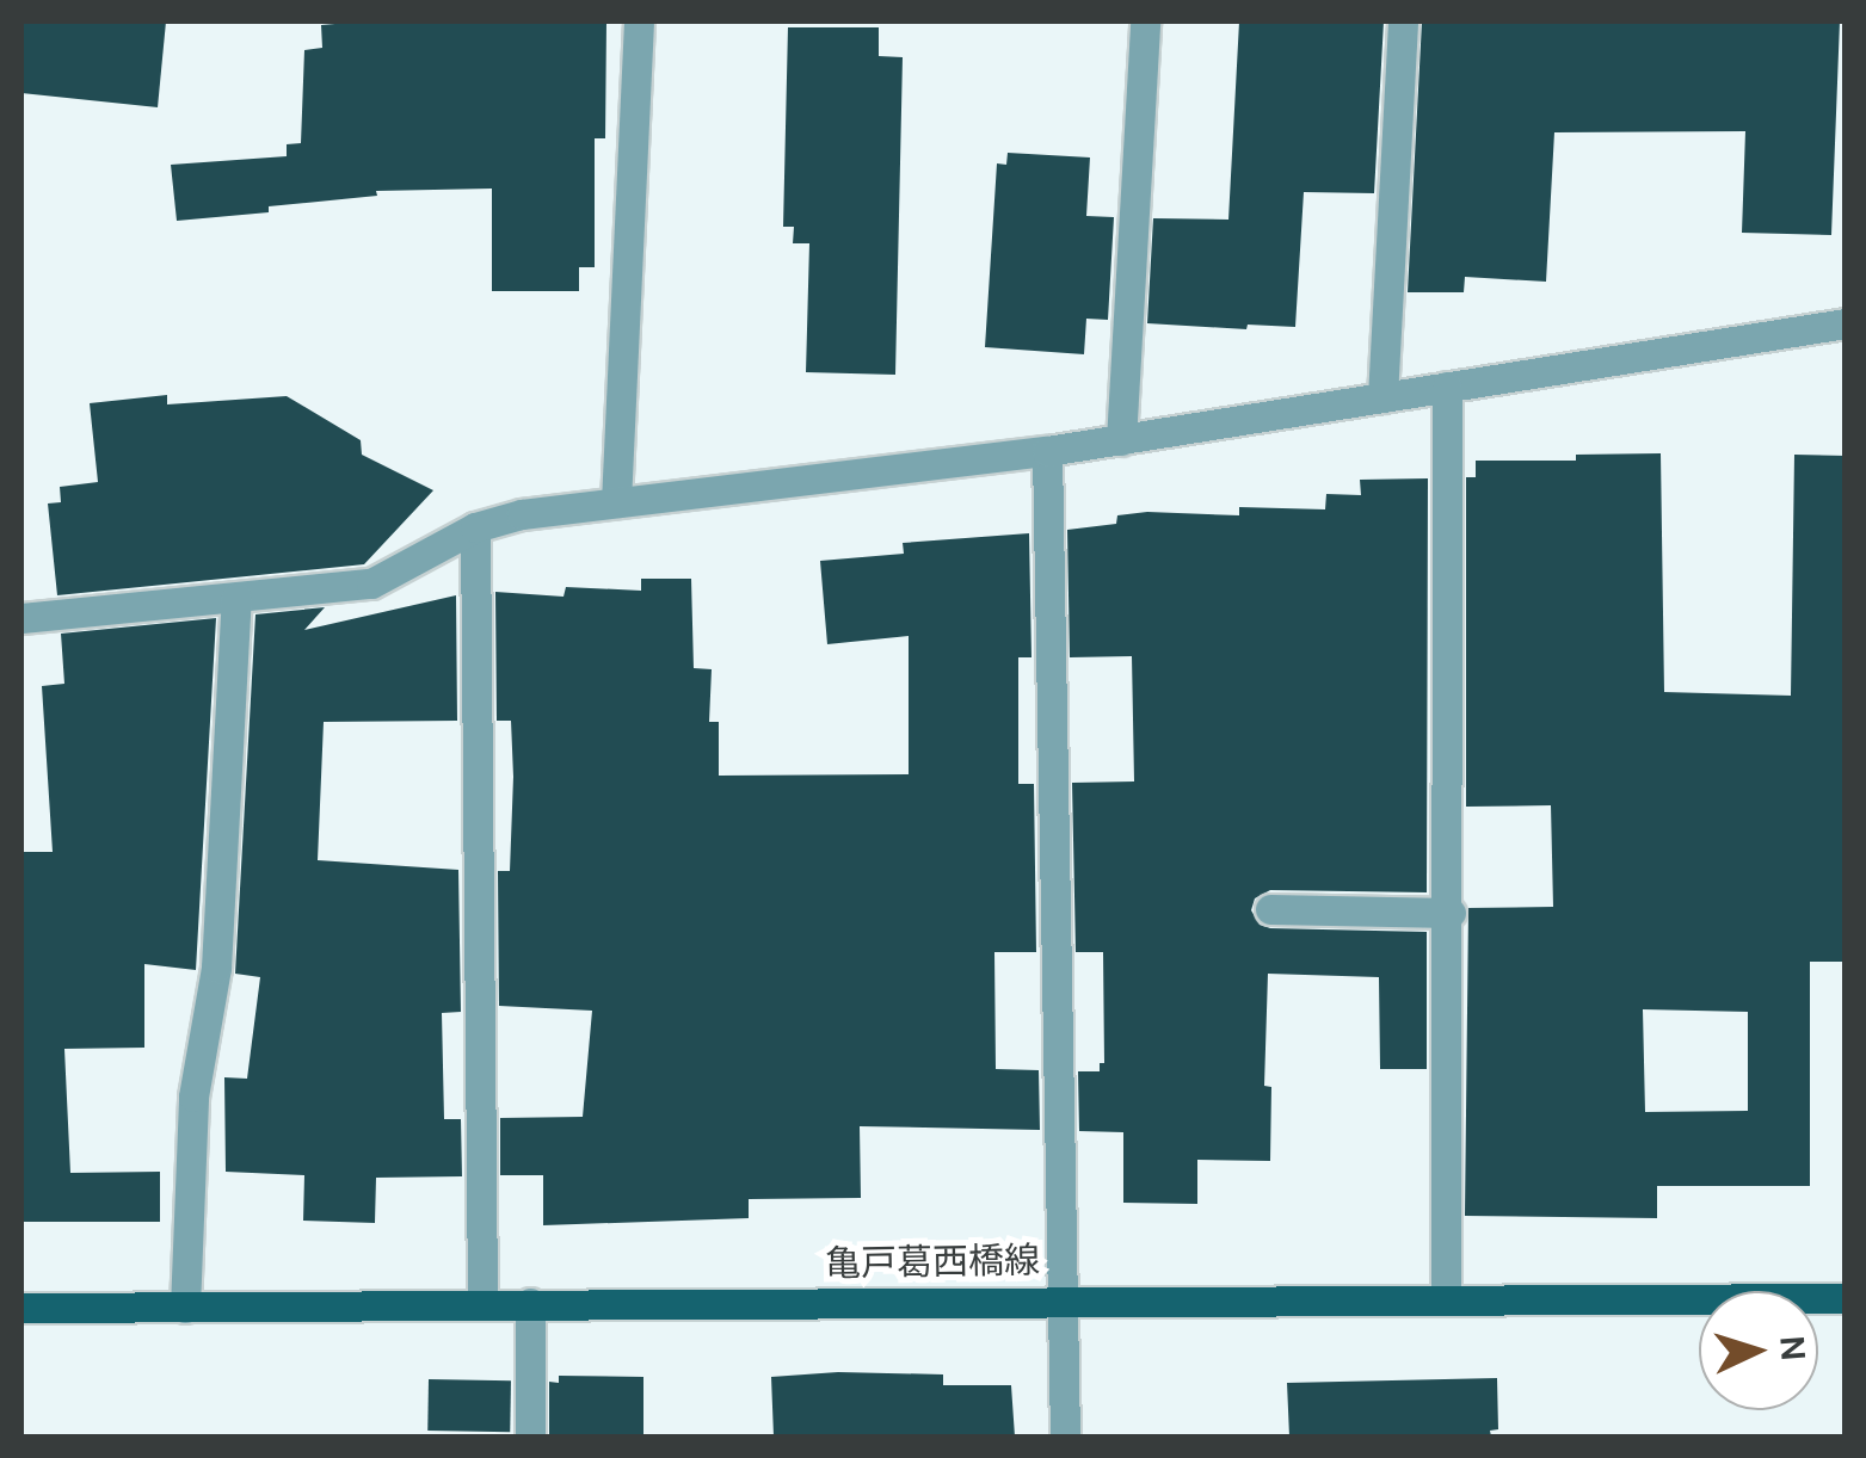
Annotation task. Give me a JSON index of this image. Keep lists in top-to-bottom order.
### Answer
{
  "streets": {
    "main road": ["亀戸葛西橋線"]
  },
  "north": "right"
}
